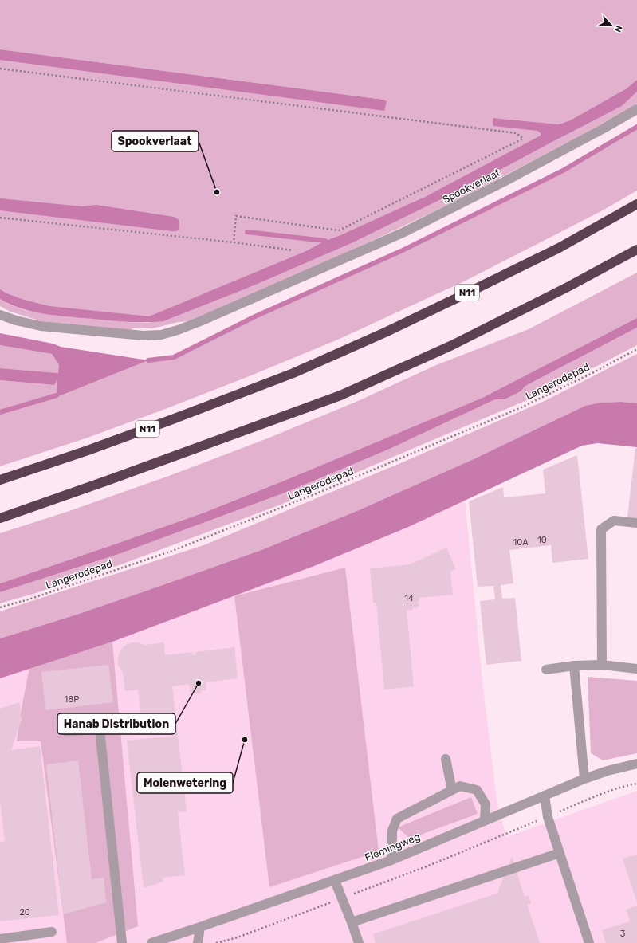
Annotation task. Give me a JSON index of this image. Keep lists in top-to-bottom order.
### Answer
{
  "streets": {
    "highway": ["N11"],
    "street": ["Spookverlaat", "Flemingweg"],
    "path": ["Langerodepad"]
  },
  "places": ["Spookverlaat", "Hanab Distribution", "Molenwetering"],
  "house_numbers": [
    "10",
    "10A",
    "14",
    "18P",
    "20",
    "3"
  ],
  "north": "bottom right"
}
